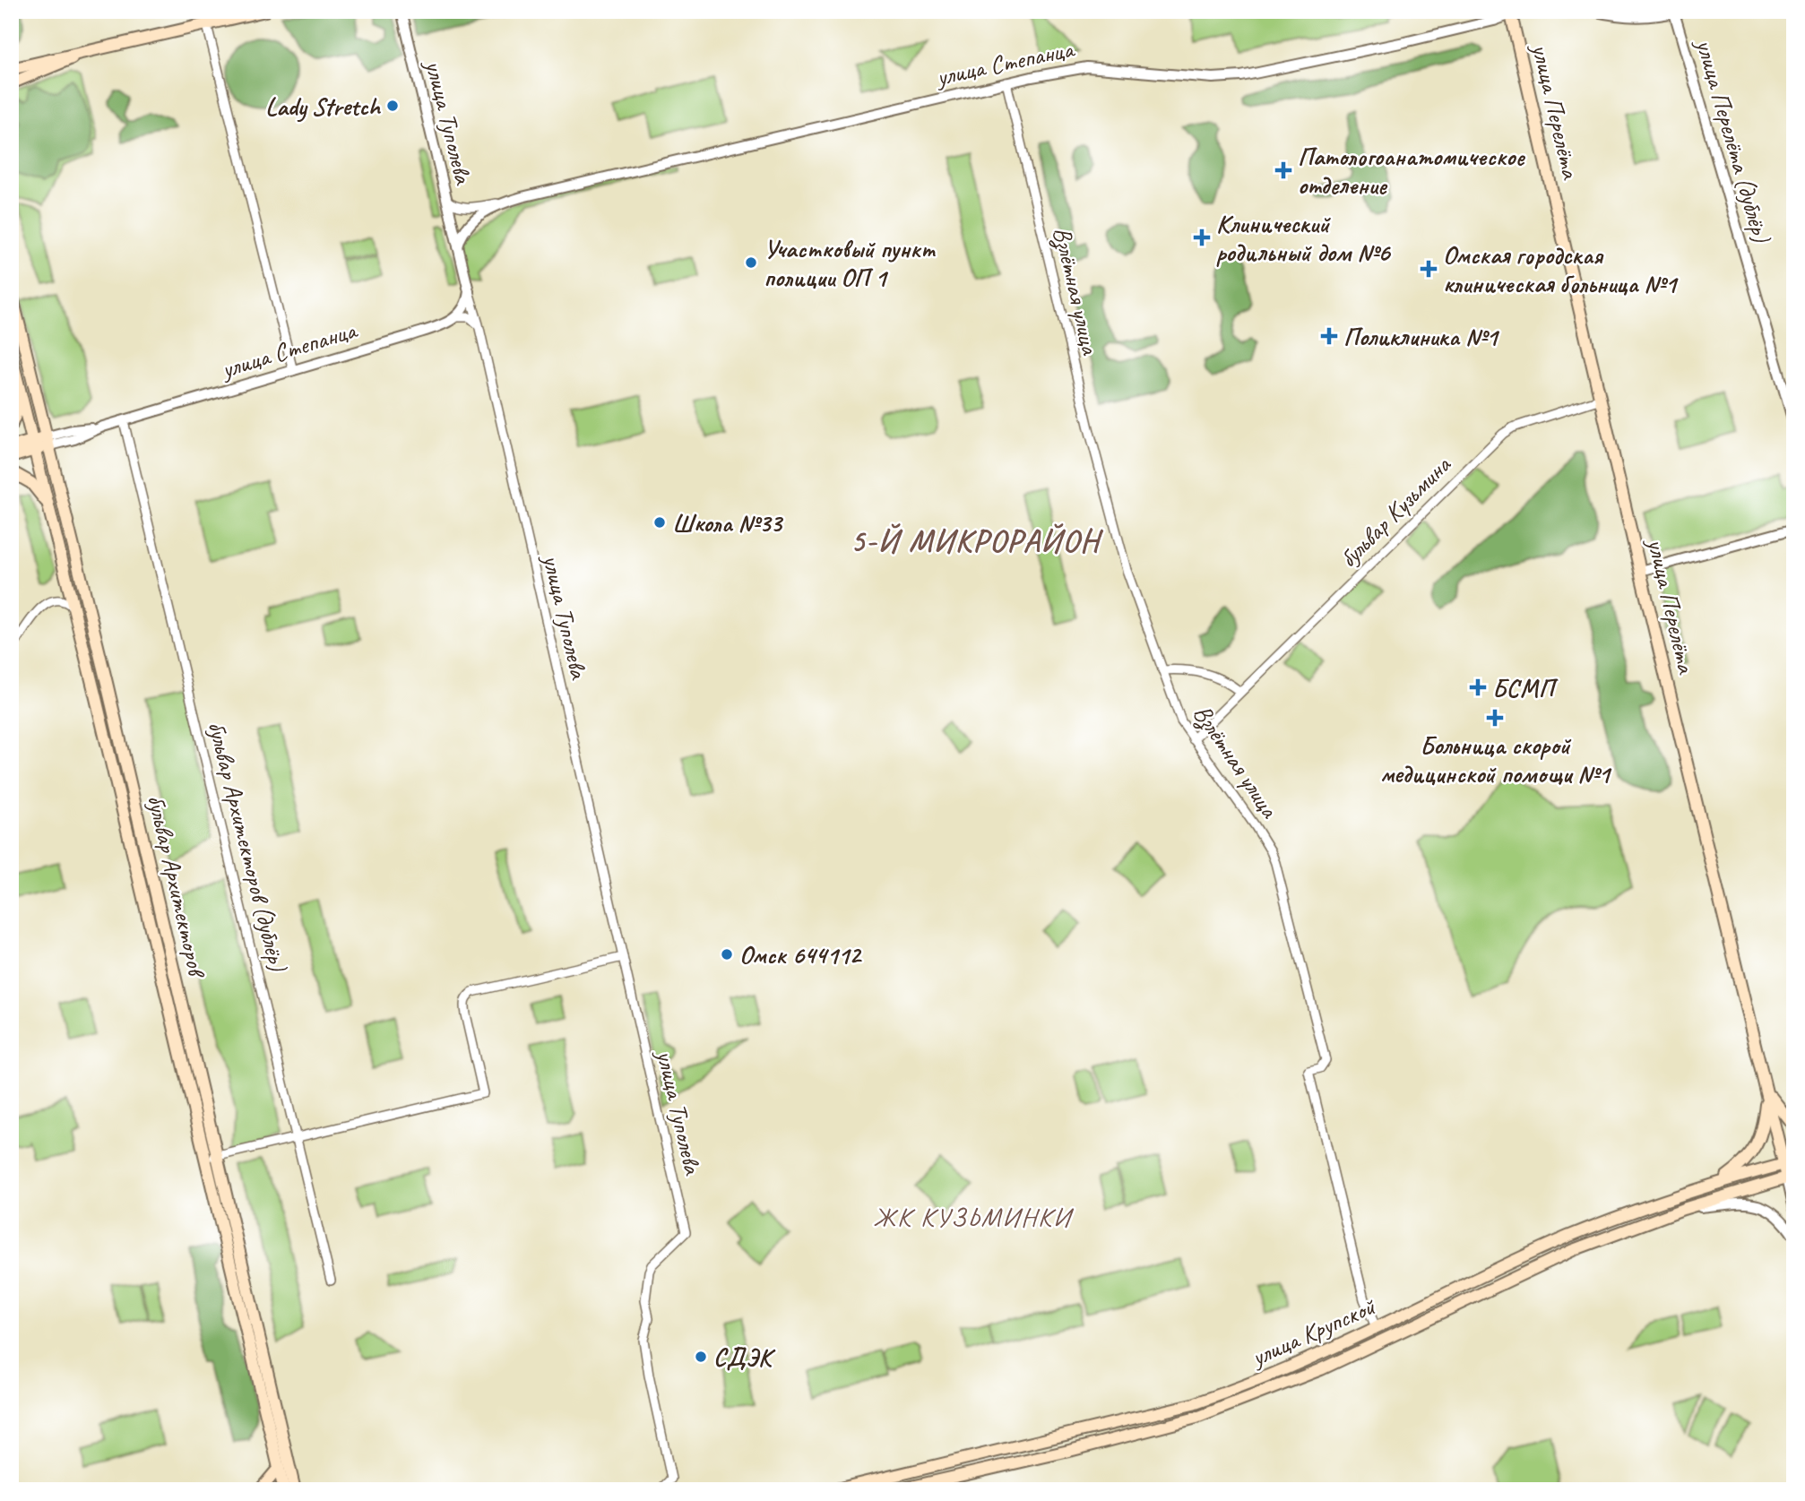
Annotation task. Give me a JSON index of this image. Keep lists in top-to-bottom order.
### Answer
{
  "streets": {
    "main road": ["улица Перелёта", "бульвар Архитекторов", "улица Крупской"],
    "street": [
      "улица Степанца",
      "улица Туполева",
      "улица Перелёта (дублёр)",
      "Взлётная улица",
      "бульвар Кузьмина",
      "бульвар Архитекторов (дублёр)"
    ]
  },
  "crossings": [
    ["улица Степанца", "улица Перелёта"],
    ["улица Степанца", "улица Туполева"],
    ["улица Степанца", "Взлётная улица"],
    ["улица Степанца", "бульвар Архитекторов (дублёр)"],
    ["улица Степанца", "бульвар Архитекторов"],
    ["улица Перелёта", "бульвар Кузьмина"],
    ["улица Перелёта", "улица Крупской"],
    ["Взлётная улица", "бульвар Кузьмина"],
    ["Взлётная улица", "улица Крупской"]
  ],
  "districts": ["5-Й МИКРОРАЙОН", "ЖК КУЗЬМИНКИ"],
  "places": {
    "other": [
      "Lady Stretch",
      "Участковый пункт полиции ОП 1",
      "Школа №33",
      "Омск 644112",
      "СДЭК"
    ],
    "health": [
      "Патологоанатомическое отделение",
      "Клинический родильный дом №6",
      "Омская городская клиническая больница №1",
      "Поликлиника №1",
      "БСМП",
      "Больница скорой медицинской помощи №1"
    ]
  }
}
